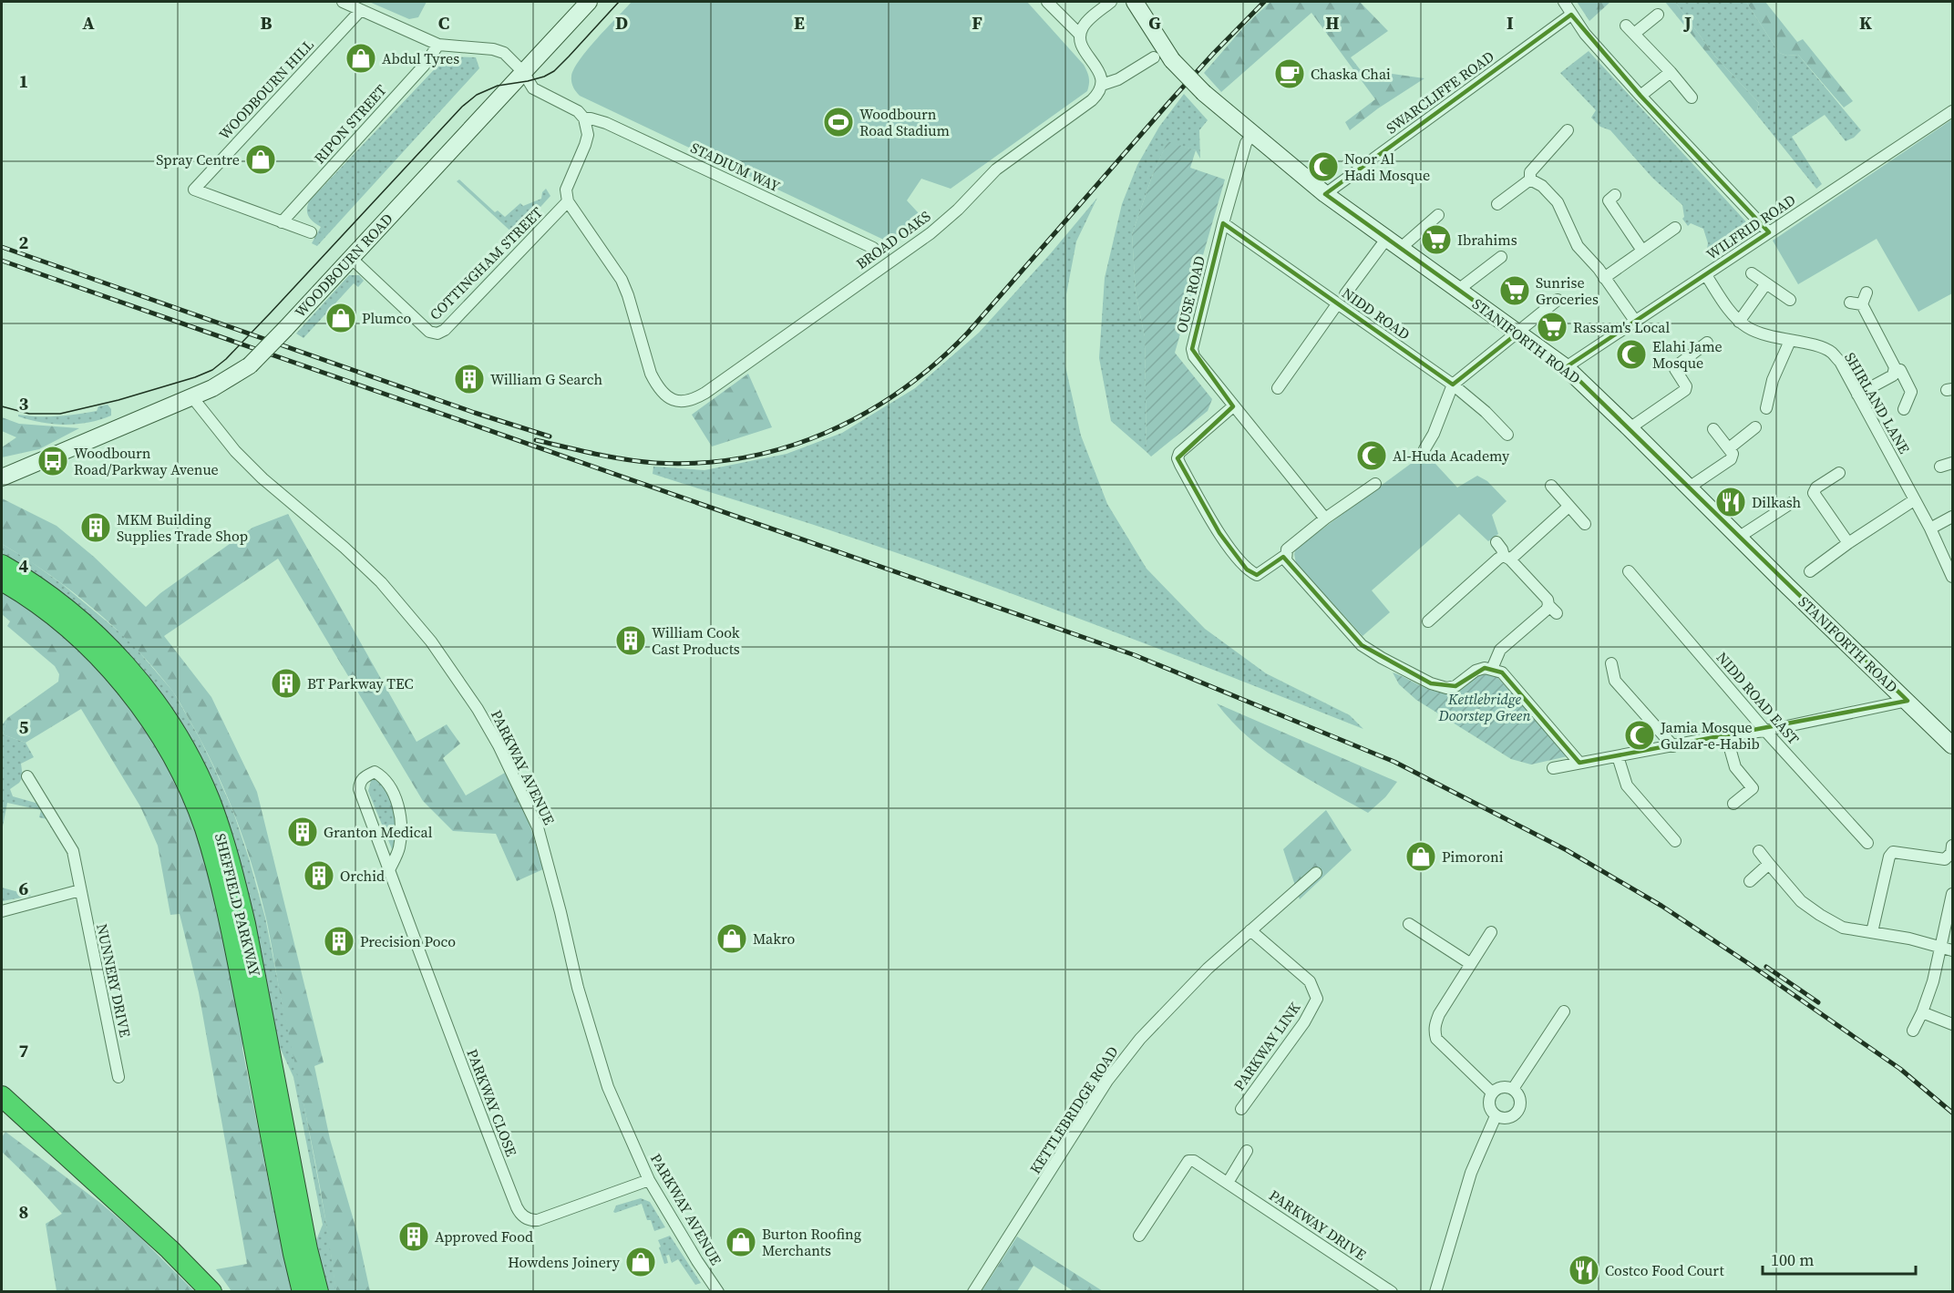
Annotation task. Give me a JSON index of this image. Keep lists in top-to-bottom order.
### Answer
{
  "streets": {
    "highway": ["SHEFFIELD PARKWAY"],
    "main road": ["WOODBOURN ROAD", "STANIFORTH ROAD"],
    "street": [
      "WOODBOURN HILL",
      "SWARCLIFFE ROAD",
      "RIPON STREET",
      "STADIUM WAY",
      "WILFRID ROAD",
      "BROAD OAKS",
      "COTTINGHAM STREET",
      "OUSE ROAD",
      "NIDD ROAD",
      "SHIRLAND LANE",
      "NIDD ROAD EAST",
      "PARKWAY AVENUE",
      "NUNNERY DRIVE",
      "PARKWAY LINK",
      "PARKWAY CLOSE",
      "KETTLEBRIDGE ROAD",
      "PARKWAY DRIVE"
    ]
  },
  "crossings": [
    ["WOODBOURN HILL", "RIPON STREET"],
    ["SWARCLIFFE ROAD", "STANIFORTH ROAD"],
    ["WILFRID ROAD", "STANIFORTH ROAD"],
    ["WILFRID ROAD", "SHIRLAND LANE"],
    ["BROAD OAKS", "COTTINGHAM STREET"],
    ["COTTINGHAM STREET", "WOODBOURN ROAD"],
    ["WOODBOURN ROAD", "PARKWAY AVENUE"],
    ["OUSE ROAD", "NIDD ROAD"],
    ["OUSE ROAD", "STANIFORTH ROAD"],
    ["PARKWAY AVENUE", "PARKWAY CLOSE"],
    ["PARKWAY LINK", "KETTLEBRIDGE ROAD"]
  ],
  "parks": ["Kettlebridge Doorstep Green"],
  "places": {
    "shop": [
      "Abdul Tyres",
      "Spray Centre",
      "Plumco",
      "Pimoroni",
      "Makro",
      "Burton Roofing Merchants",
      "Howdens Joinery"
    ],
    "cafe": ["Chaska Chai"],
    "sports": ["Woodbourn Road Stadium"],
    "mosque": [
      "Noor Al Hadi Mosque",
      "Elahi Jame Mosque",
      "Al-Huda Academy",
      "Jamia Mosque Gulzar-e-Habib"
    ],
    "supermarket": ["Ibrahims", "Sunrise Groceries", "Rassam's Local"],
    "building": [
      "William G Search",
      "MKM Building Supplies Trade Shop",
      "William Cook Cast Products",
      "BT Parkway TEC",
      "Granton Medical",
      "Orchid",
      "Precision Poco",
      "Approved Food"
    ],
    "bus stop": ["Woodbourn Road/Parkway Avenue"],
    "restaurant": ["Dilkash", "Costco Food Court"]
  },
  "scale_bar": "100 m",
  "grid": {
    "columns": [
      "A",
      "B",
      "C",
      "D",
      "E",
      "F",
      "G",
      "H",
      "I",
      "J",
      "K"
    ],
    "rows": [
      "1",
      "2",
      "3",
      "4",
      "5",
      "6",
      "7",
      "8"
    ]
  }
}
